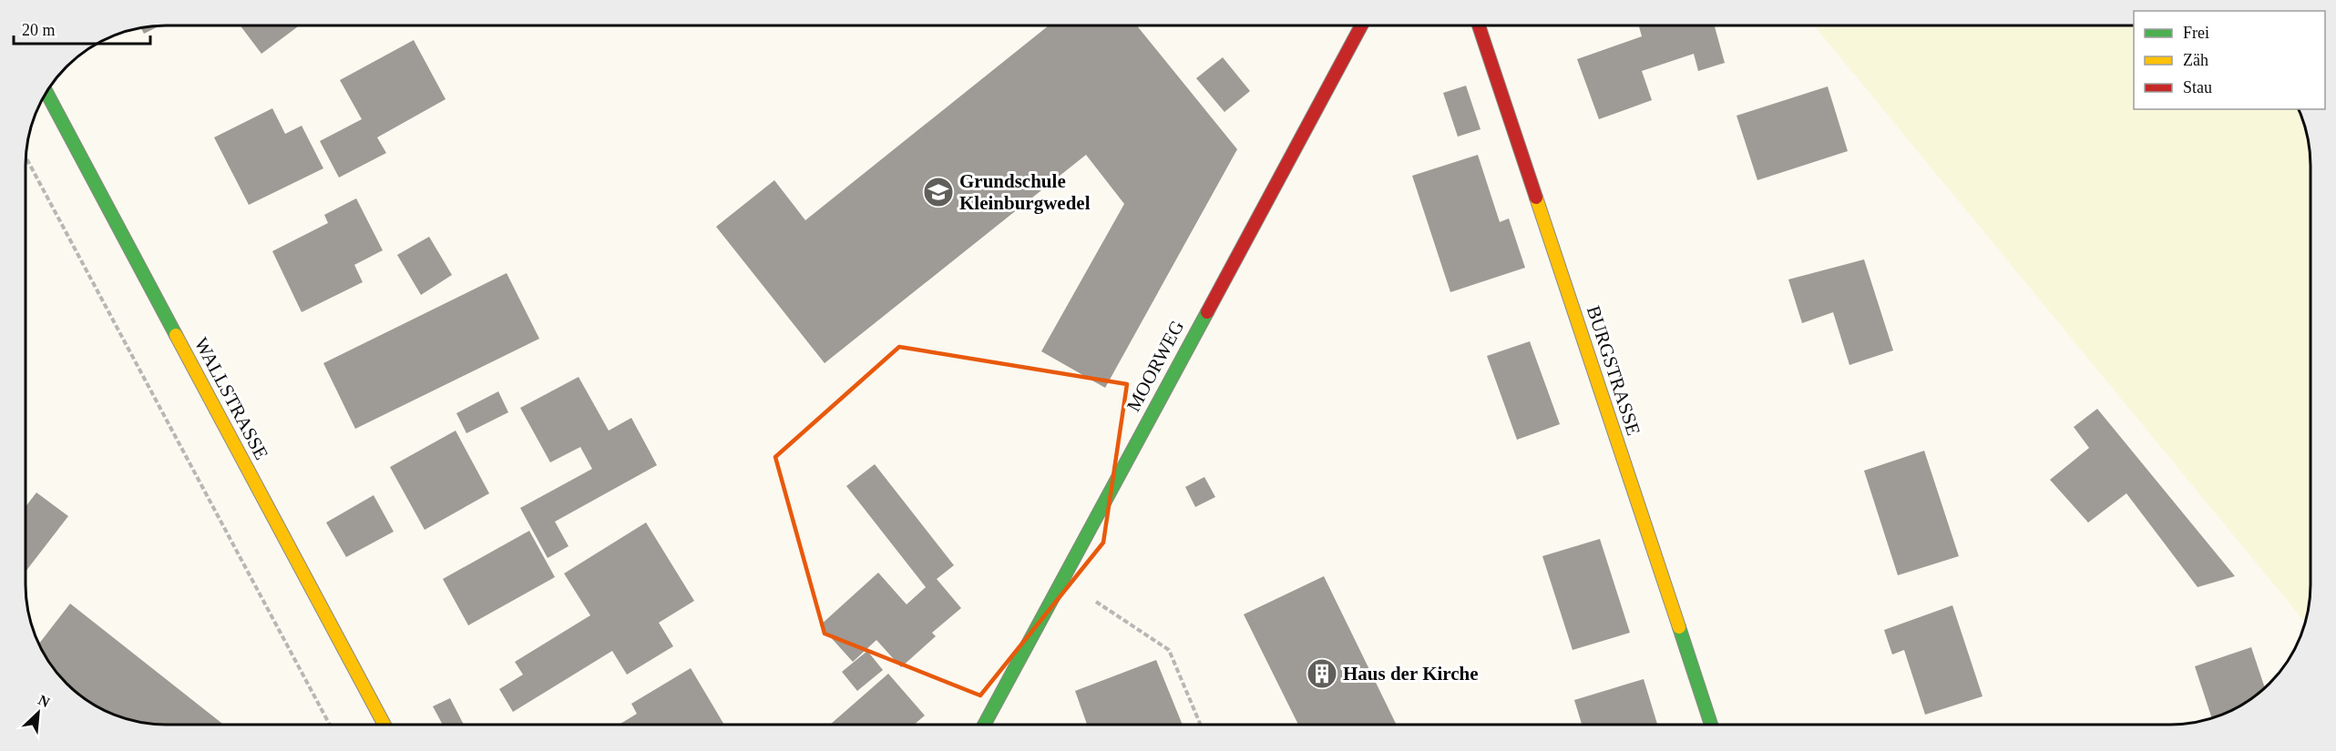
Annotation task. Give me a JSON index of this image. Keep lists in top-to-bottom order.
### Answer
{
  "streets": {
    "street": ["MOORWEG", "BURGSTRASSE", "WALLSTRASSE"]
  },
  "places": {
    "school or university": ["Grundschule Kleinburgwedel"],
    "building": ["Haus der Kirche"]
  },
  "legend": ["Frei", "Zäh", "Stau"],
  "scale_bar": "20 m",
  "north": "top right"
}
